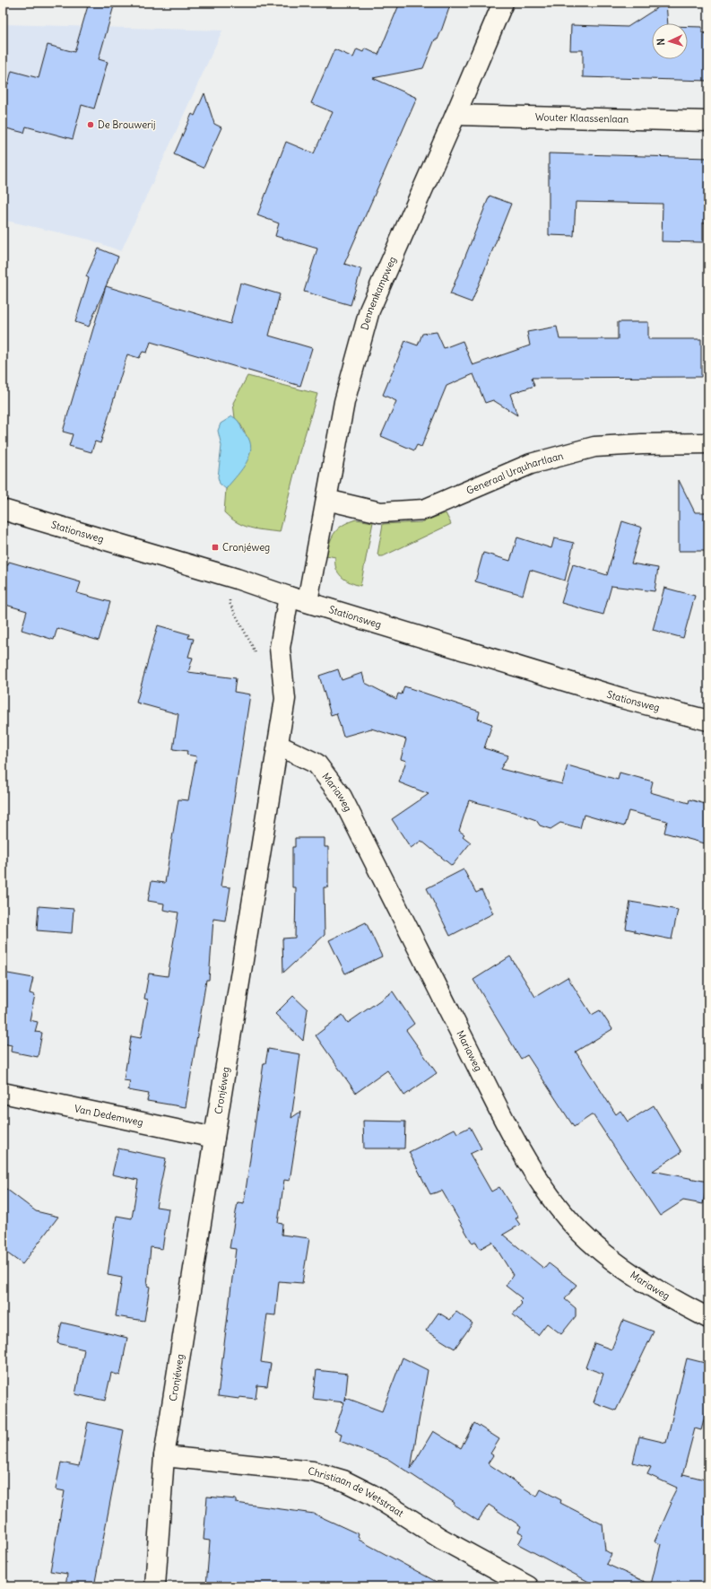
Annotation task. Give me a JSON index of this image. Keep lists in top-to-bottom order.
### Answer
{
  "streets": {
    "street": [
      "Wouter Klaassenlaan",
      "Dennenkampweg",
      "Generaal Urquhartlaan",
      "Stationsweg",
      "Mariaweg",
      "Cronjéweg",
      "Van Dedemweg",
      "Christiaan de Wetstraat"
    ]
  },
  "crossings": [
    ["Wouter Klaassenlaan", "Dennenkampweg"],
    ["Dennenkampweg", "Generaal Urquhartlaan"],
    ["Dennenkampweg", "Stationsweg"],
    ["Stationsweg", "Cronjéweg"],
    ["Mariaweg", "Cronjéweg"],
    ["Cronjéweg", "Van Dedemweg"],
    ["Cronjéweg", "Christiaan de Wetstraat"]
  ],
  "places": {
    "other": ["De Brouwerij"],
    "transit": ["Cronjéweg"]
  },
  "north": "left"
}
